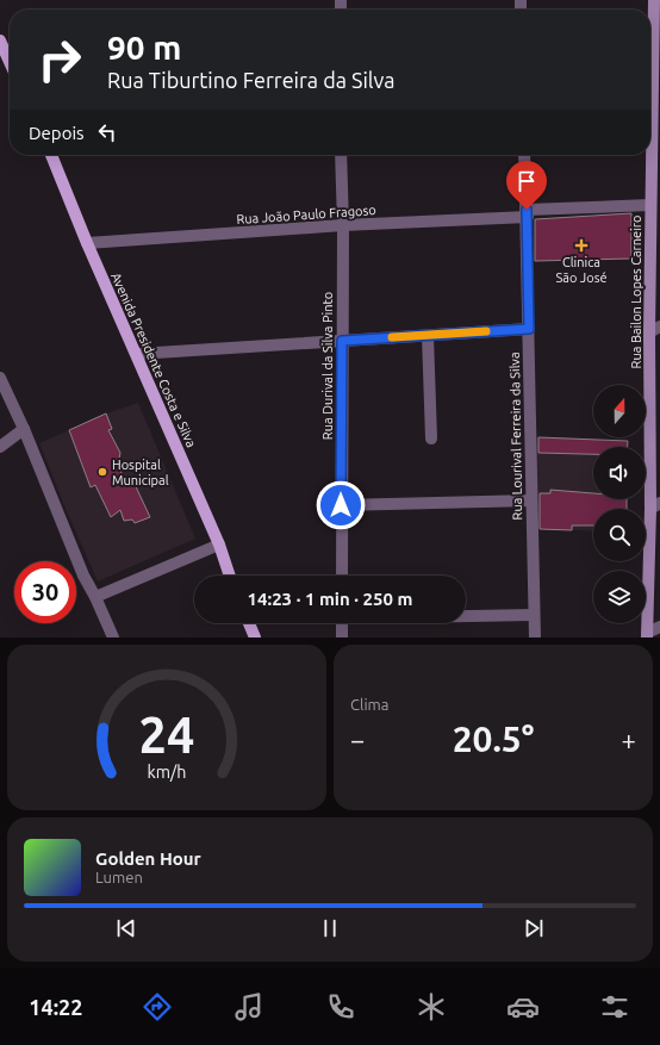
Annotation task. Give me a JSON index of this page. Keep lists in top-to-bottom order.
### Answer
{
  "streets": {
    "main road": ["Rua Bailon Lopes Carneiro", "Avenida Presidente Costa e Silva"],
    "street": ["Rua João Paulo Fragoso", "Rua Durival da Silva Pinto", "Rua Lourival Ferreira da Silva"]
  },
  "crossings": [
    ["Rua João Paulo Fragoso", "Rua Bailon Lopes Carneiro"],
    ["Rua João Paulo Fragoso", "Avenida Presidente Costa e Silva"],
    ["Rua João Paulo Fragoso", "Rua Durival da Silva Pinto"],
    ["Rua João Paulo Fragoso", "Rua Lourival Ferreira da Silva"]
  ],
  "places": {
    "health": ["Clinica São José"],
    "other": ["Hospital Municipal"]
  },
  "north": "top",
  "page": {
    "turn": ["90 m", "Rua Tiburtino Ferreira da Silva"],
    "then": "Depois",
    "limit": "30",
    "trip": "14:23 · 1 min · 250 m",
    "tile": "Clima",
    "heat": ["−", "20.5°", "+"],
    "song": ["Golden Hour", "Lumen"],
    "tabs": "14:22",
    "gauge": ["24", "km/h"]
  }
}
